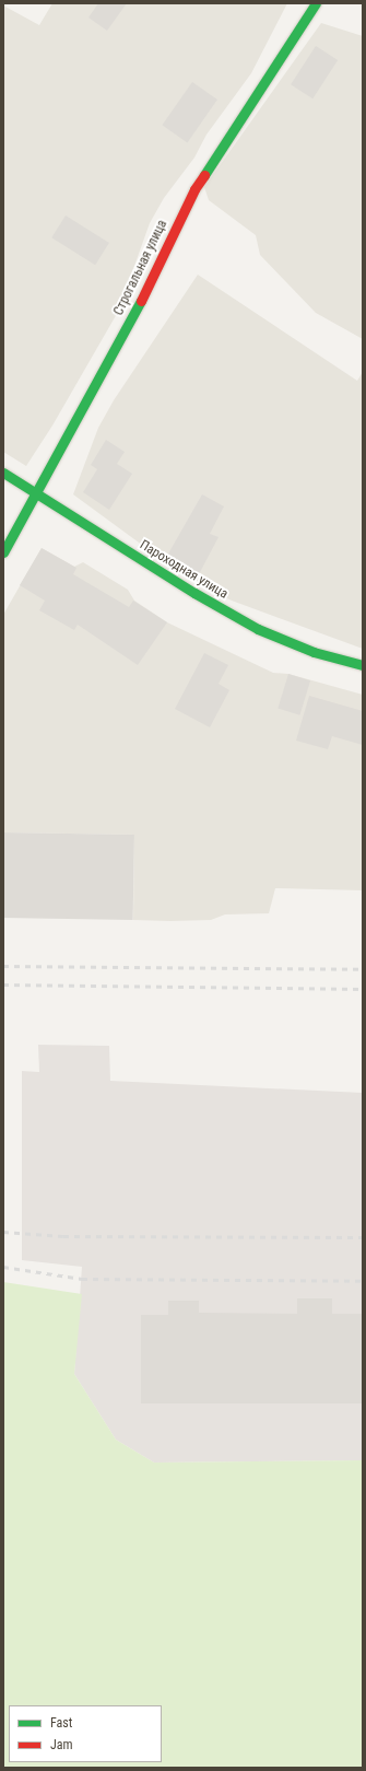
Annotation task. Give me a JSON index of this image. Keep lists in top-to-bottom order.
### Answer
{
  "streets": {
    "street": ["Строгальная улица", "Пароходная улица"]
  },
  "crossings": [
    ["Строгальная улица", "Пароходная улица"]
  ],
  "legend": ["Fast", "Jam"]
}
